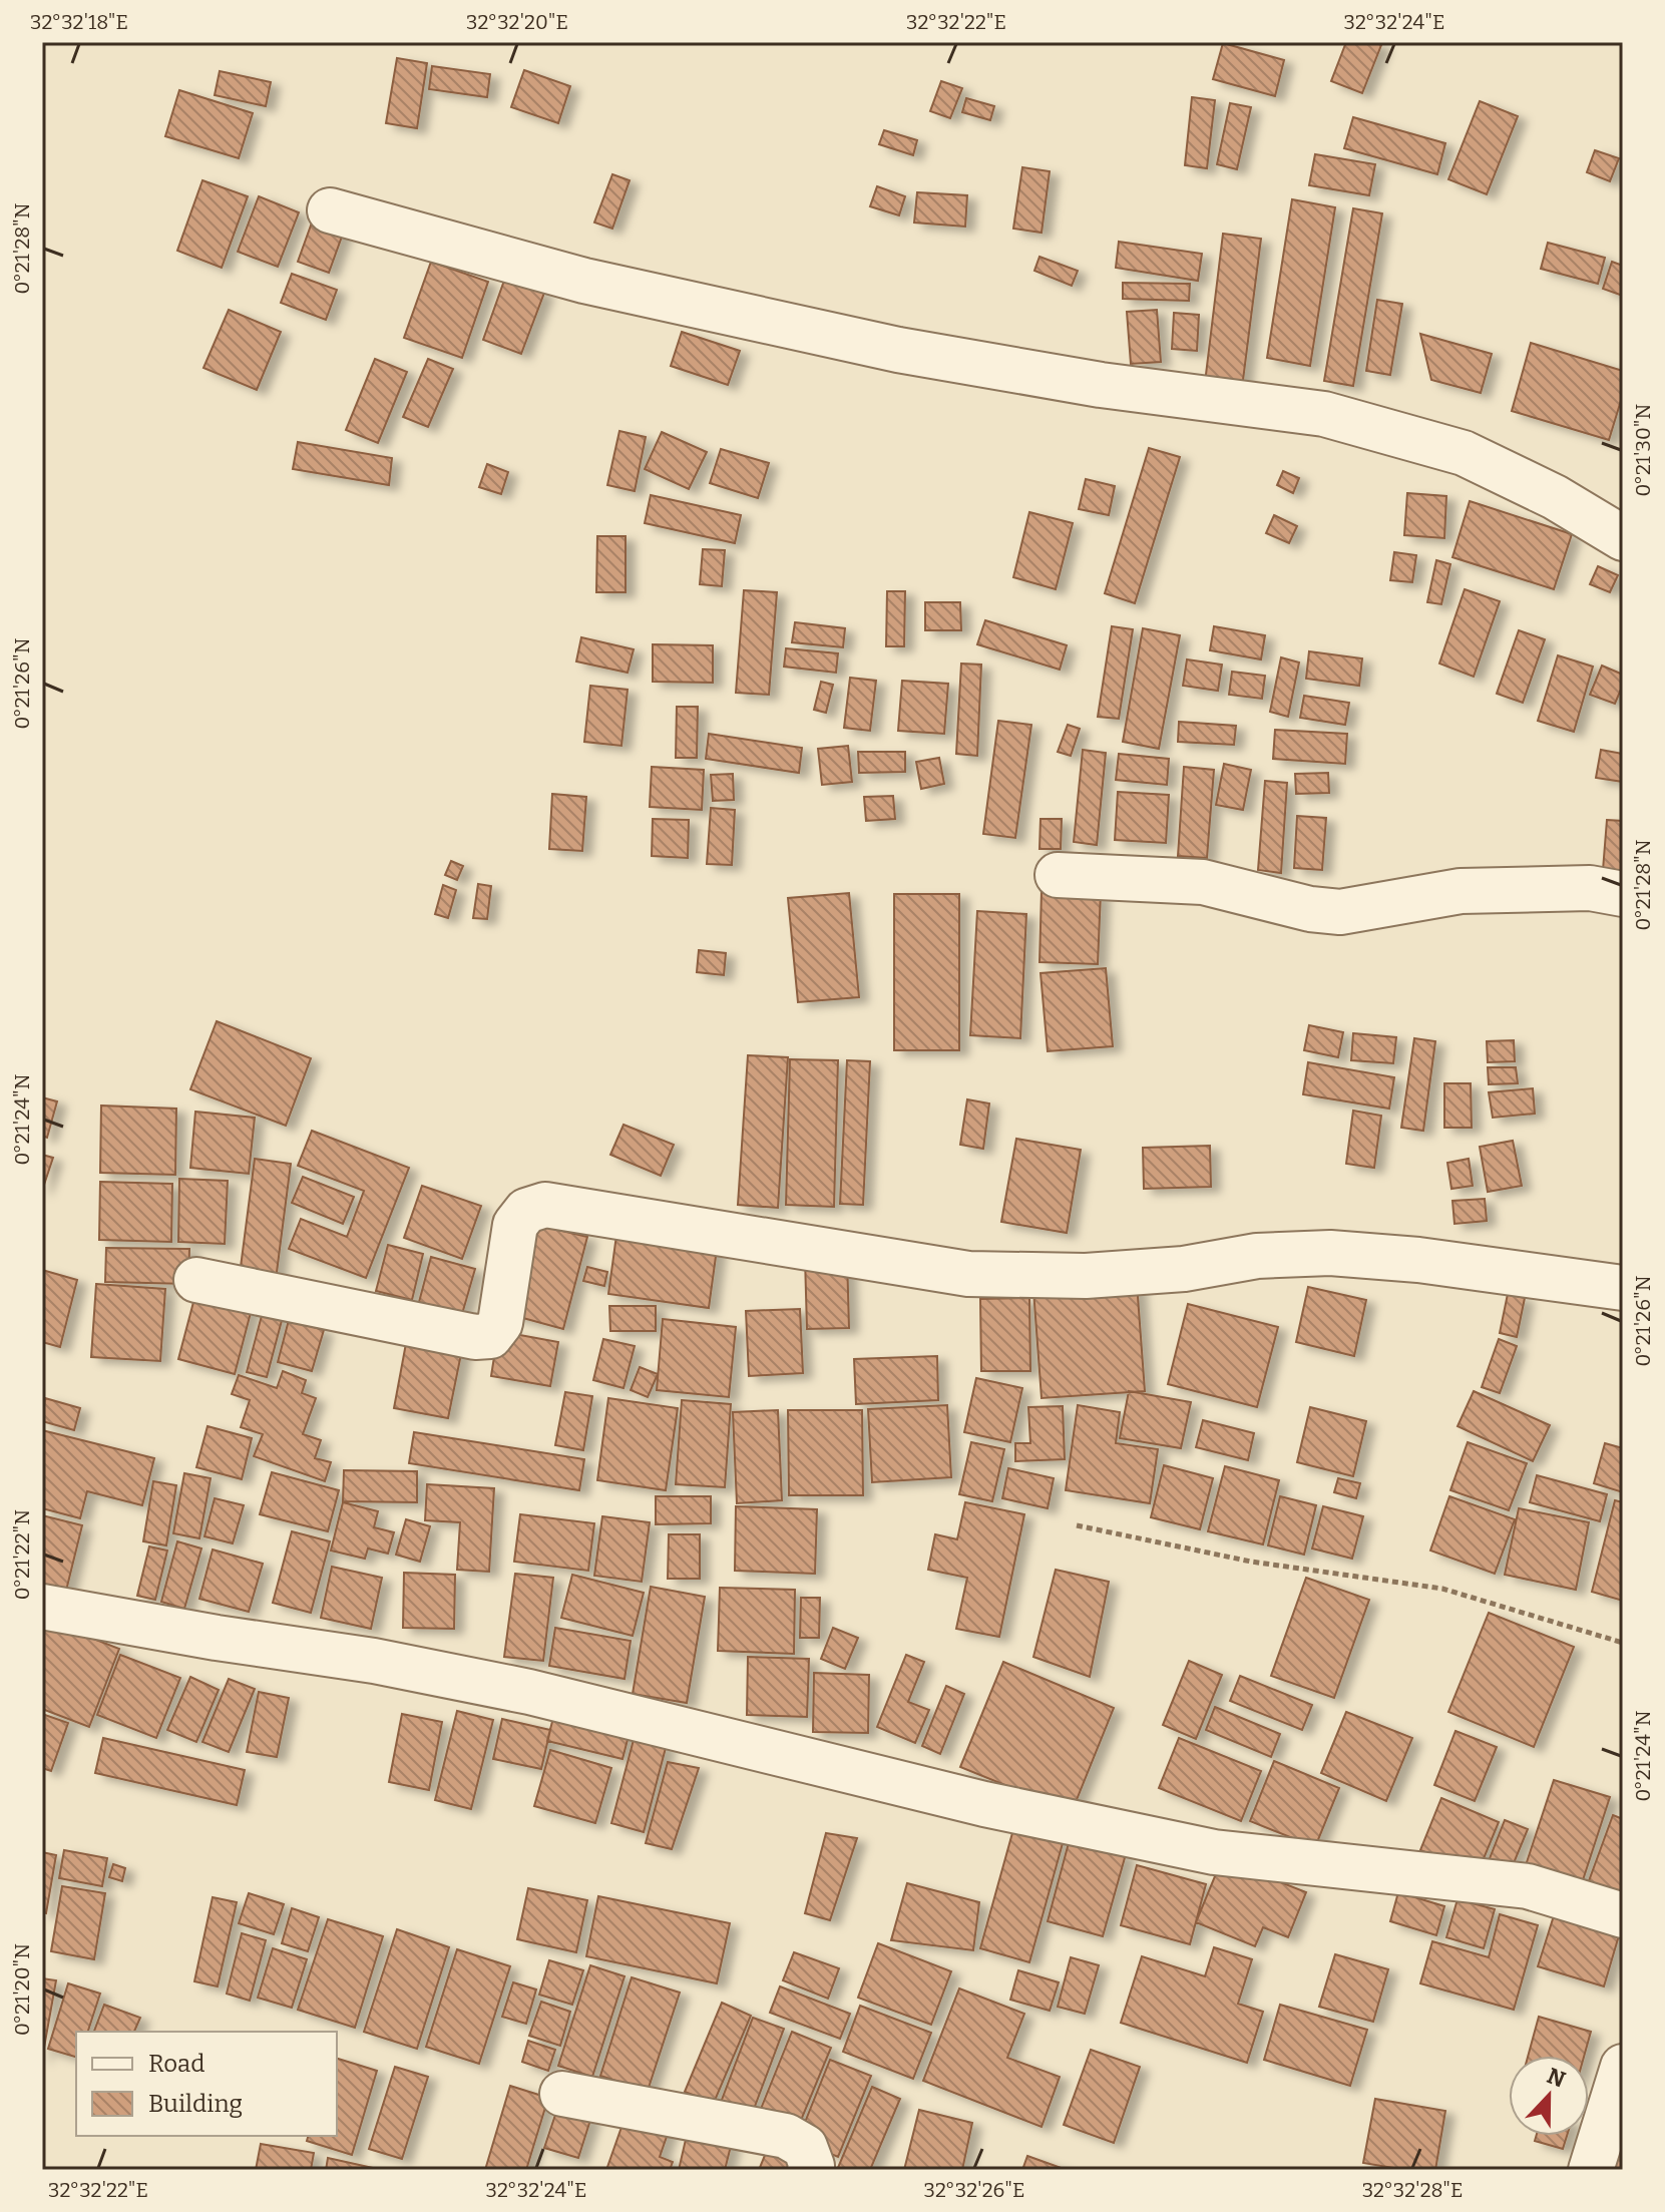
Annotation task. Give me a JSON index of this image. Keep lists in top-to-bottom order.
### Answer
{
  "legend": ["Road", "Building"],
  "north": "top",
  "coordinates": [
    "32°32'18\"E",
    "32°32'20\"E",
    "32°32'22\"E",
    "32°32'24\"E",
    "0°21'28\"N",
    "0°21'30\"N",
    "0°21'26\"N",
    "0°21'24\"N",
    "0°21'22\"N",
    "0°21'20\"N",
    "32°32'26\"E",
    "32°32'28\"E"
  ]
}
